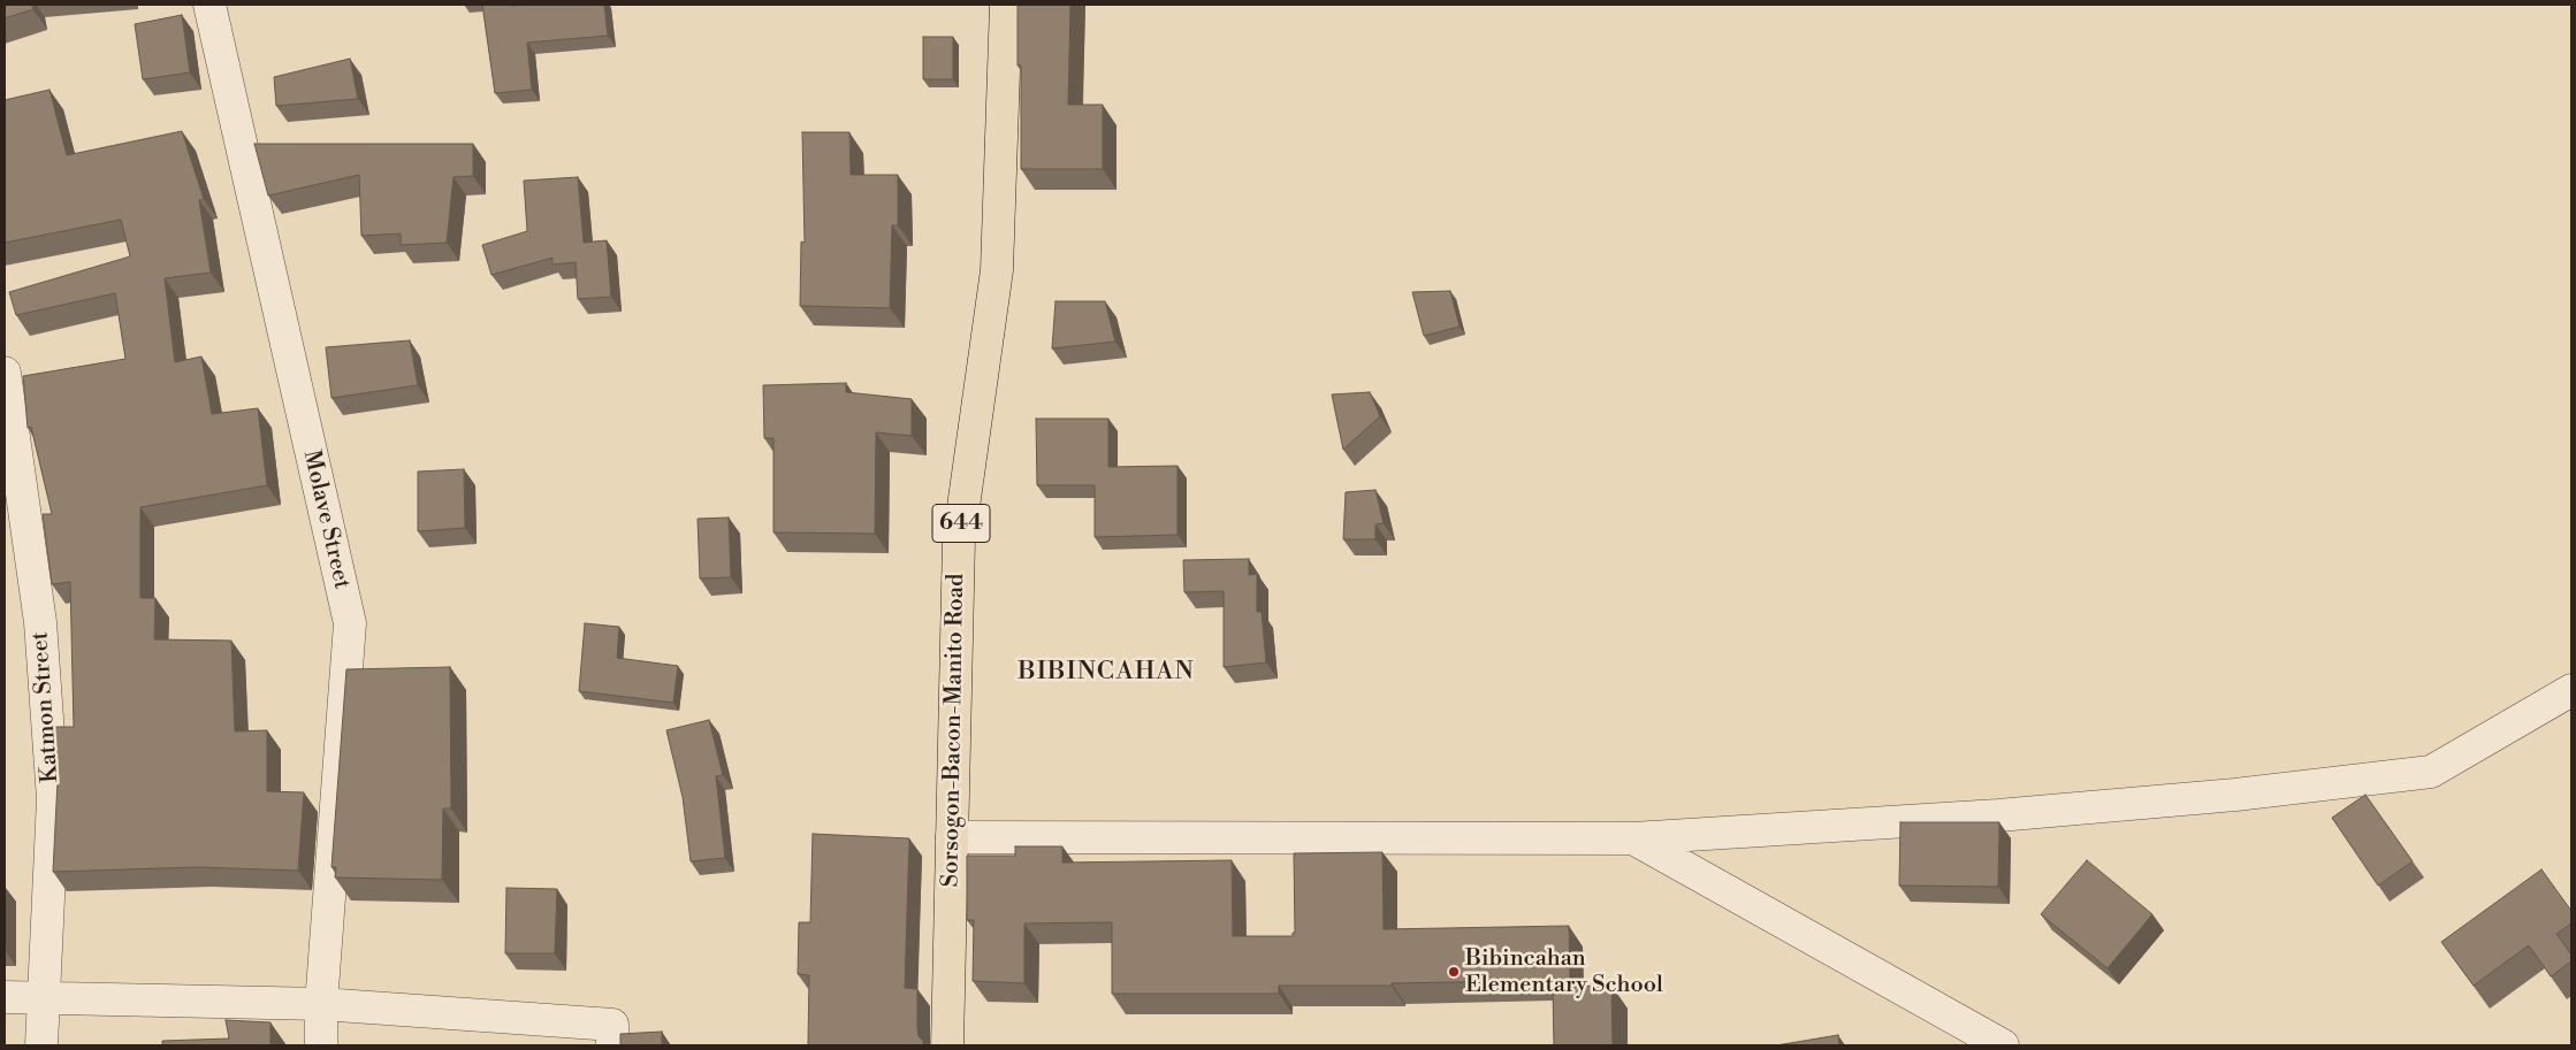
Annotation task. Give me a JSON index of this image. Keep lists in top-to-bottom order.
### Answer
{
  "streets": {
    "main road": ["644", "Sorsogon-Bacon-Manito Road"],
    "street": ["Molave Street", "Katmon Street"]
  },
  "districts": ["BIBINCAHAN"],
  "places": ["Bibincahan Elementary School"]
}
